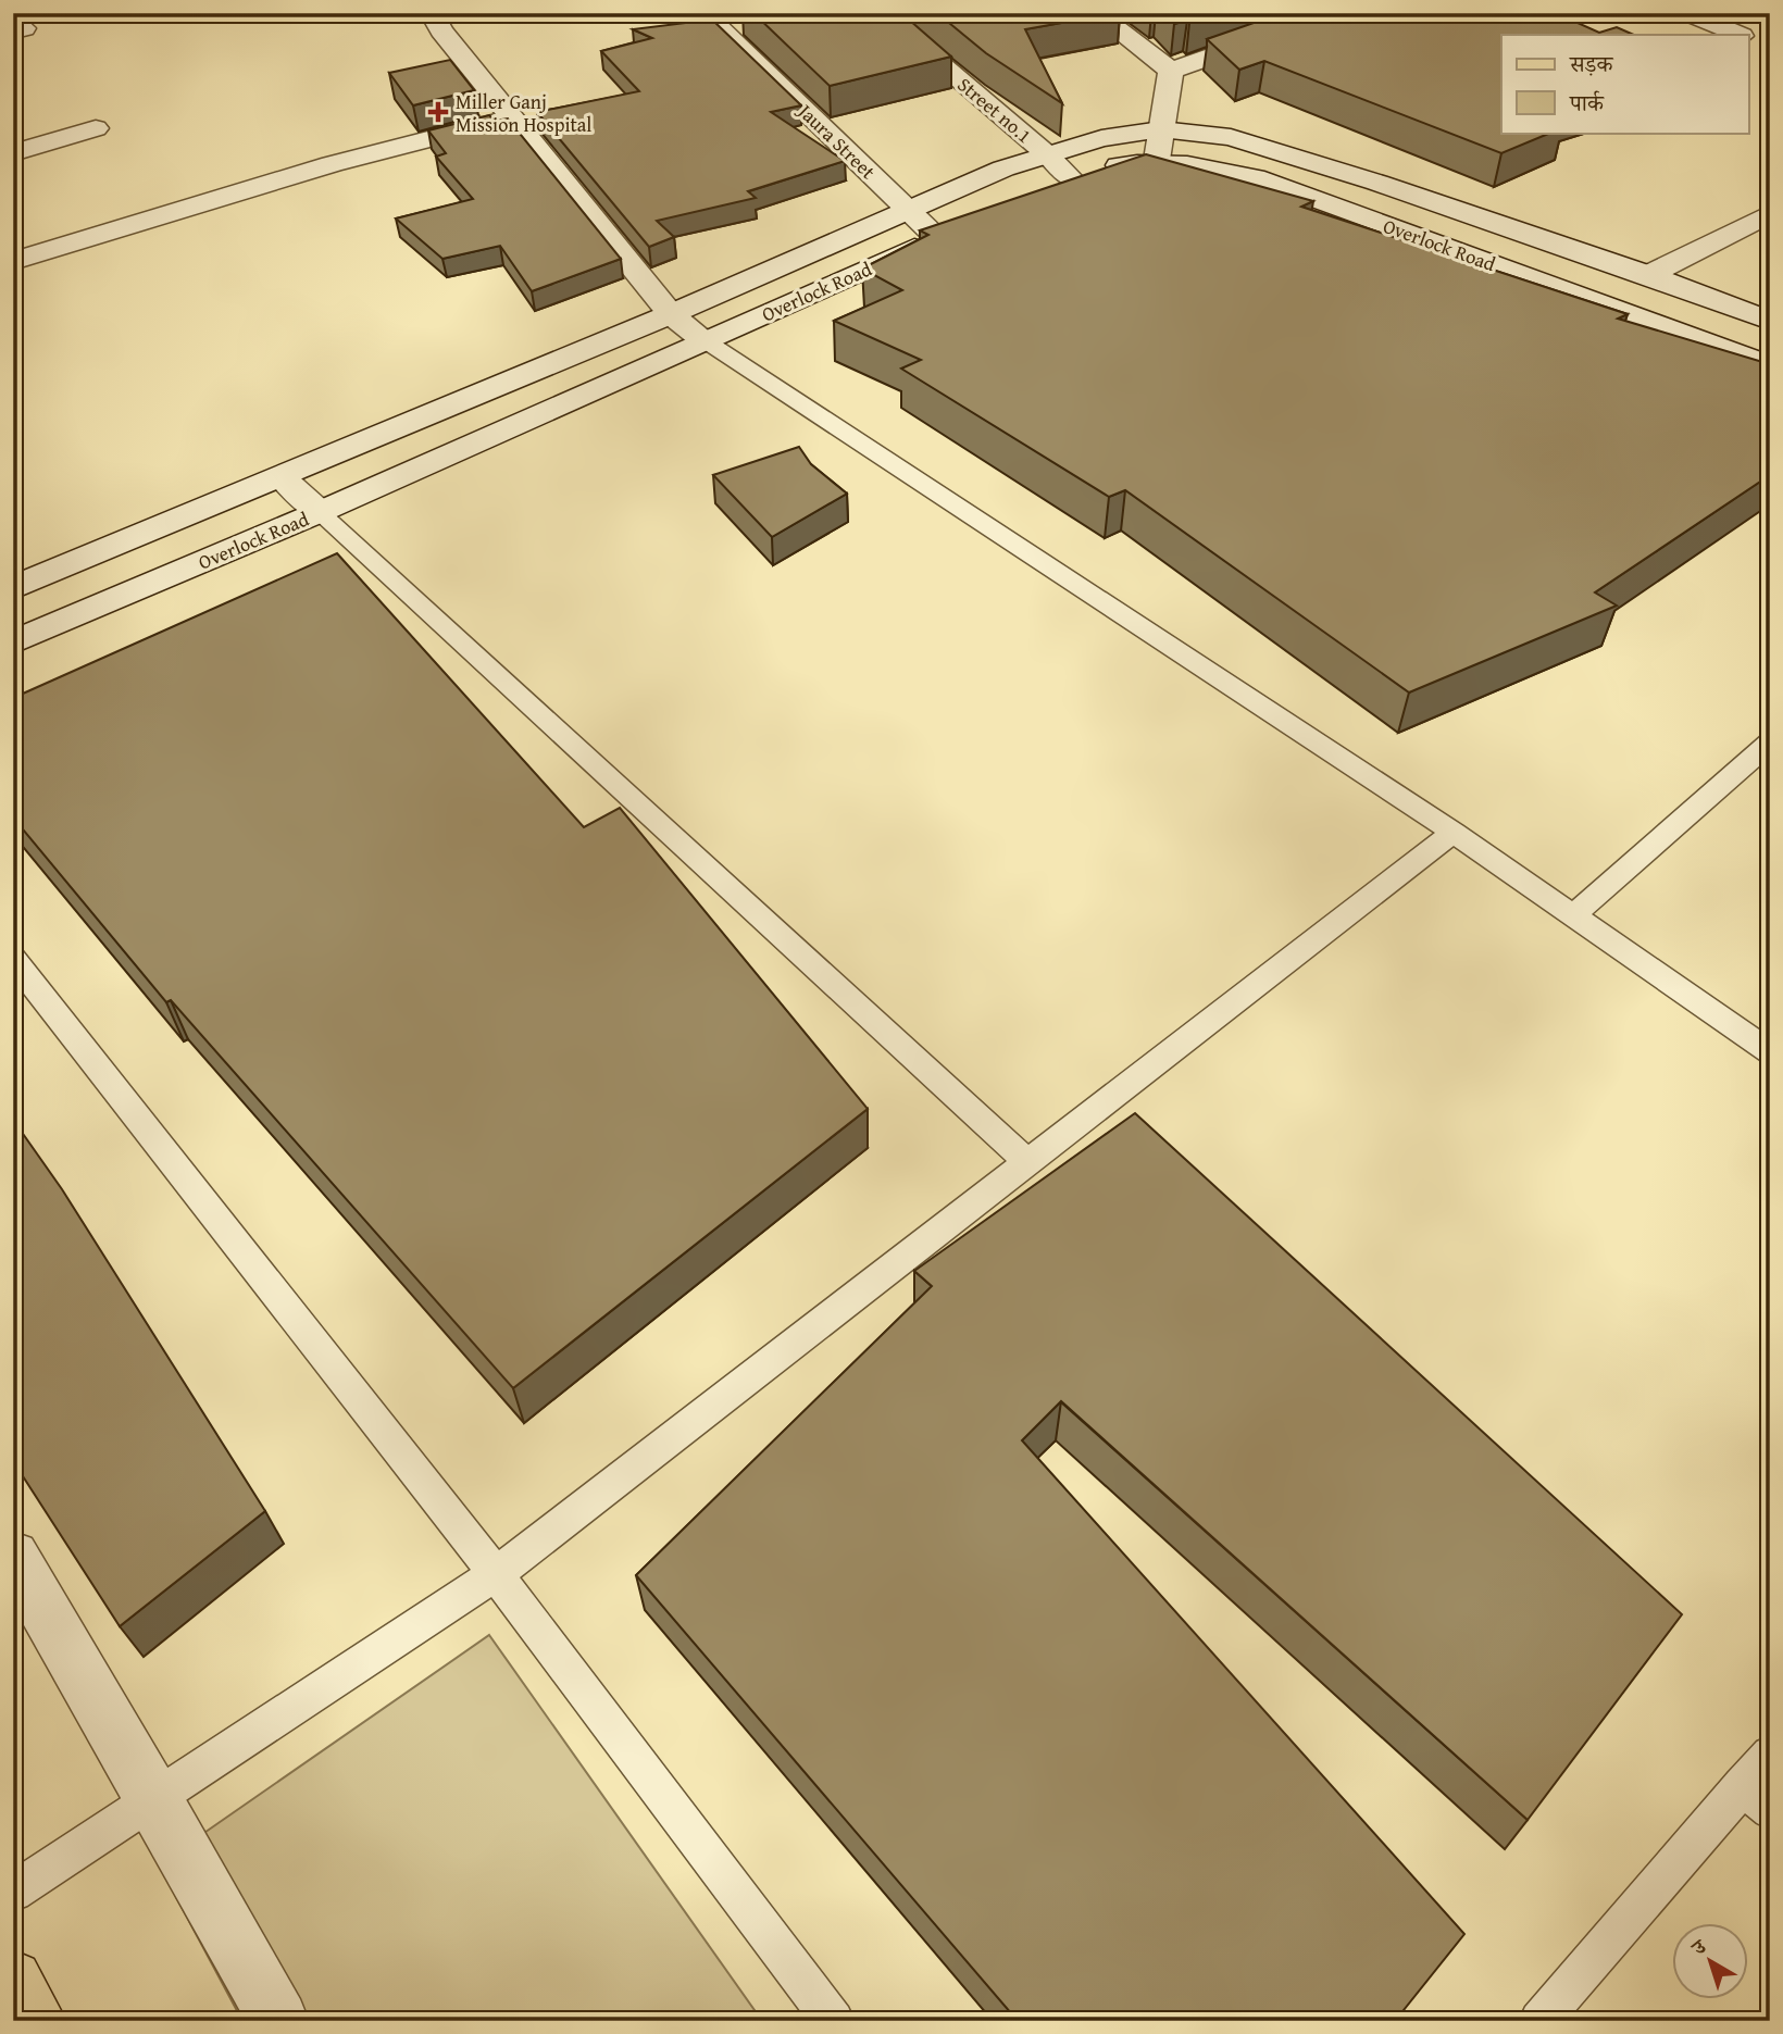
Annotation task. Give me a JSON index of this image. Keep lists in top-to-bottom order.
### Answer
{
  "streets": {
    "street": ["Street no.1", "Jaura Street", "Overlock Road"]
  },
  "crossings": [
    ["Street no.1", "Overlock Road"],
    ["Jaura Street", "Overlock Road"]
  ],
  "places": {
    "health": ["Miller Ganj Mission Hospital"]
  },
  "legend": ["सड़क", "पार्क"],
  "north": "top left"
}
